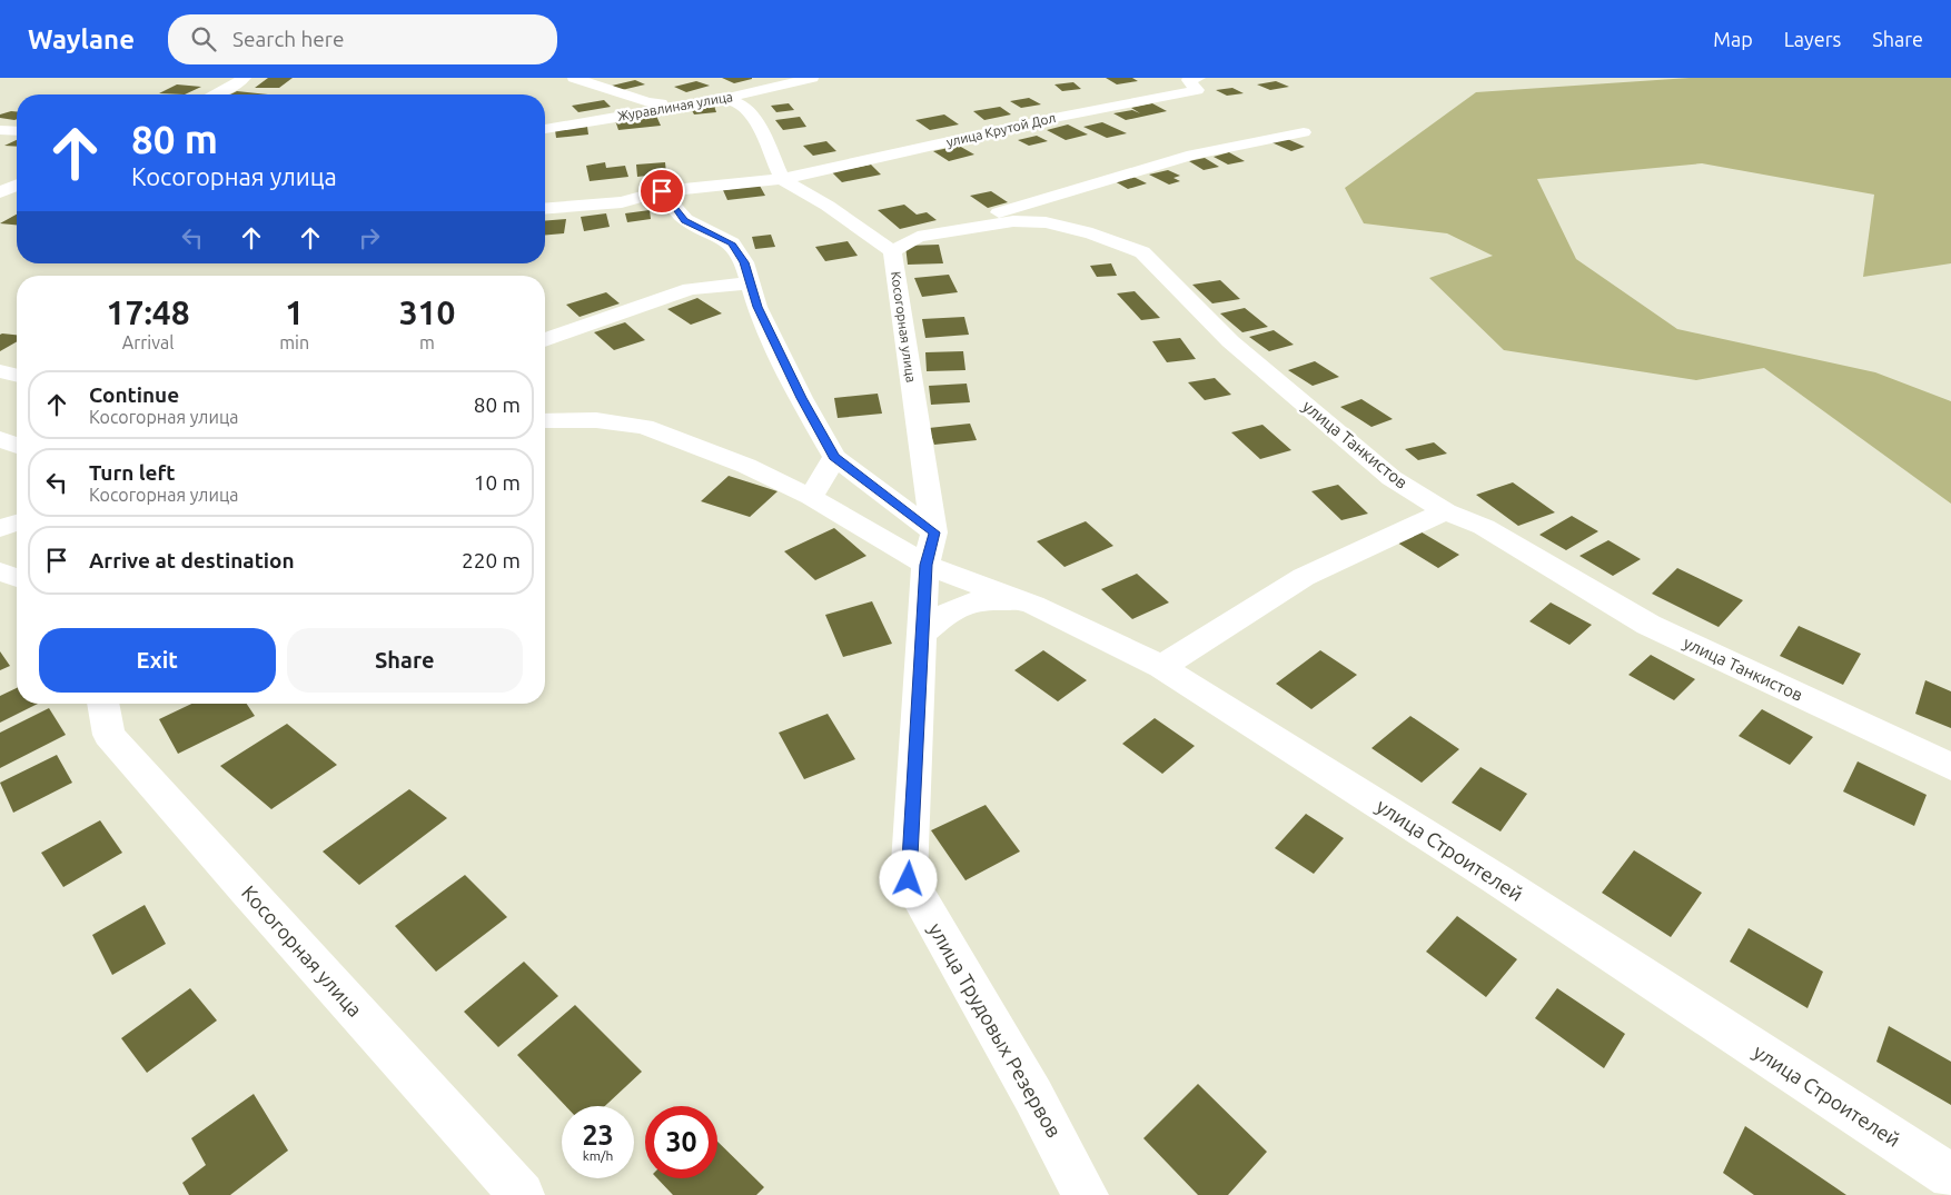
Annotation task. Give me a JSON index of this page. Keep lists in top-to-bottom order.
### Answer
{
  "streets": {
    "street": [
      "Журавлиная улица",
      "улица Крутой Дол",
      "Косогорная улица",
      "улица Танкистов",
      "улица Строителей",
      "улица Трудовых Резервов"
    ]
  },
  "crossings": [
    ["улица Крутой Дол", "Косогорная улица"],
    ["Косогорная улица", "улица Танкистов"],
    ["Косогорная улица", "улица Строителей"],
    ["Косогорная улица", "улица Трудовых Резервов"],
    ["улица Строителей", "улица Трудовых Резервов"]
  ],
  "page": {
    "header": "Waylane",
    "search": "Search here",
    "nav": ["Map", "Layers", "Share"],
    "turn": ["80 m", "Косогорная улица"],
    "eta": [
      "17:48",
      "Arrival",
      "1",
      "min",
      "310",
      "m"
    ],
    "list": [
      {
        "name": "Continue",
        "note": "Косогорная улица",
        "value": "80 m"
      },
      {
        "name": "Turn left",
        "note": "Косогорная улица",
        "value": "10 m"
      },
      {
        "name": "Arrive at destination",
        "value": "220 m"
      }
    ],
    "buttons": ["Exit", "Share"],
    "speed": "23 km/h",
    "limit": "30"
  }
}
